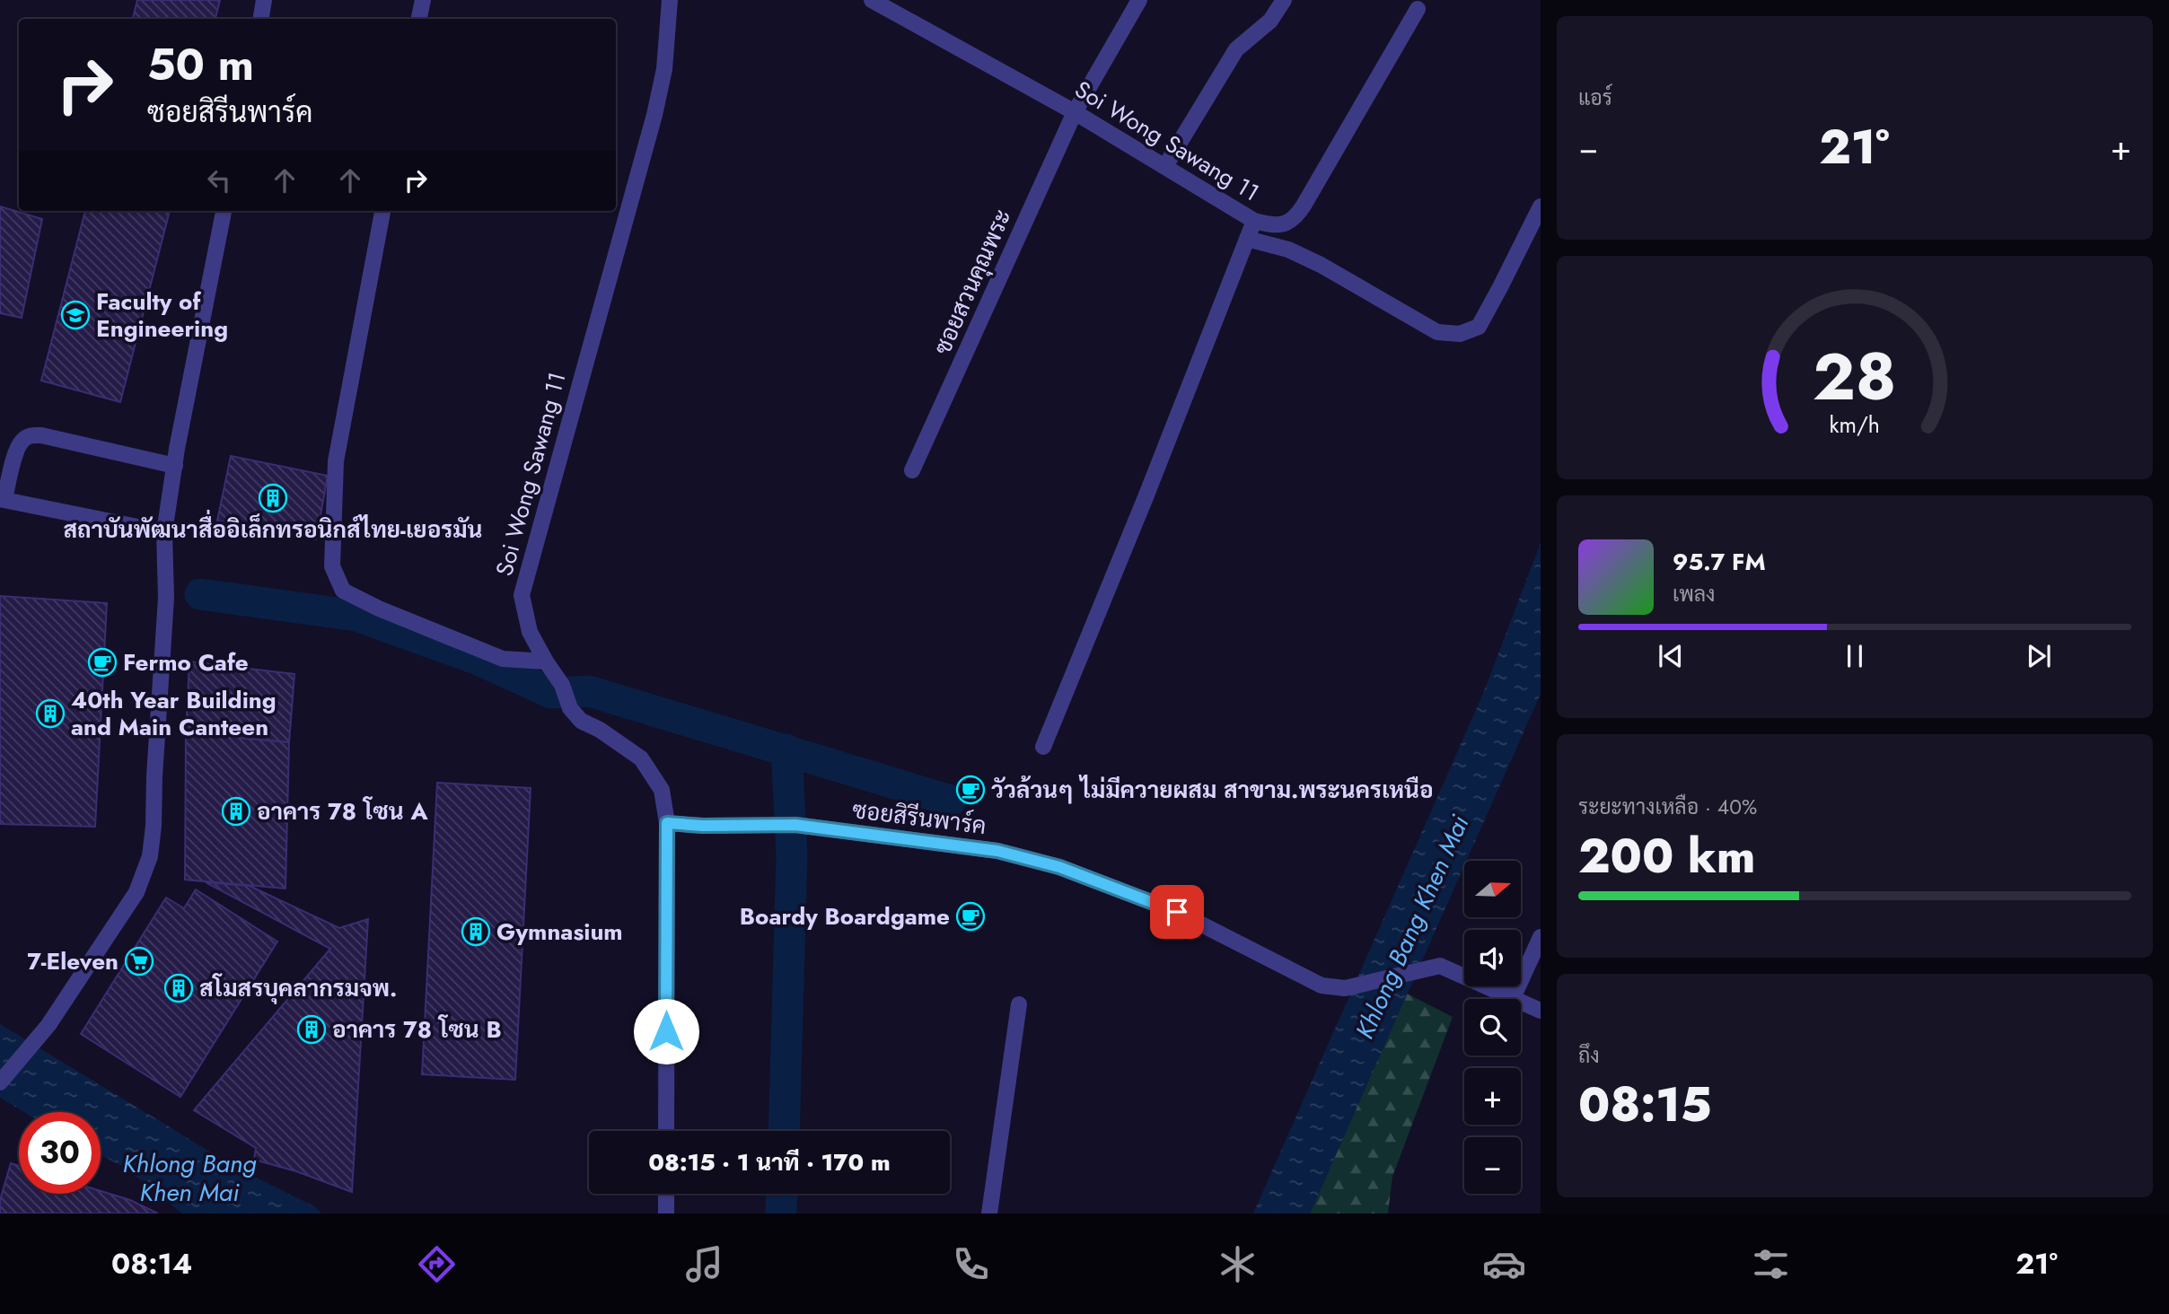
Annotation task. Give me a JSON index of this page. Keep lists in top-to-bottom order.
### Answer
{
  "streets": {
    "street": ["Soi Wong Sawang 11", "ซอยสวนคุณพระ", "ซอยสิรีนพาร์ค"]
  },
  "crossings": [
    ["Soi Wong Sawang 11", "ซอยสวนคุณพระ"],
    ["Soi Wong Sawang 11", "ซอยสิรีนพาร์ค"]
  ],
  "water": ["Khlong Bang Khen Mai"],
  "places": {
    "school or university": ["Faculty of Engineering"],
    "building": [
      "สถาบันพัฒนาสื่ออิเล็กทรอนิกส์ไทย-เยอรมัน",
      "40th Year Building and Main Canteen",
      "อาคาร 78 โซน A",
      "Gymnasium",
      "สโมสรบุคลากรมจพ.",
      "อาคาร 78 โซน B"
    ],
    "cafe": ["Fermo Cafe", "วัวล้วนๆ ไม่มีควายผสม สาขาม.พระนครเหนือ", "Boardy Boardgame"],
    "supermarket": ["7-Eleven"]
  },
  "north": "right",
  "page": {
    "tile": [
      "แอร์",
      ["ระยะทางเหลือ · 40%", "200 km"],
      ["ถึง", "08:15"]
    ],
    "turn": ["50 m", "ซอยสิรีนพาร์ค"],
    "heat": ["−", "21°", "+"],
    "song": ["95.7 FM", "เพลง"],
    "map_buttons": ["+", "−"],
    "limit": "30",
    "trip": "08:15 · 1 นาที · 170 m",
    "tabs": ["08:14", "21°"],
    "gauge": ["28", "km/h"]
  }
}
